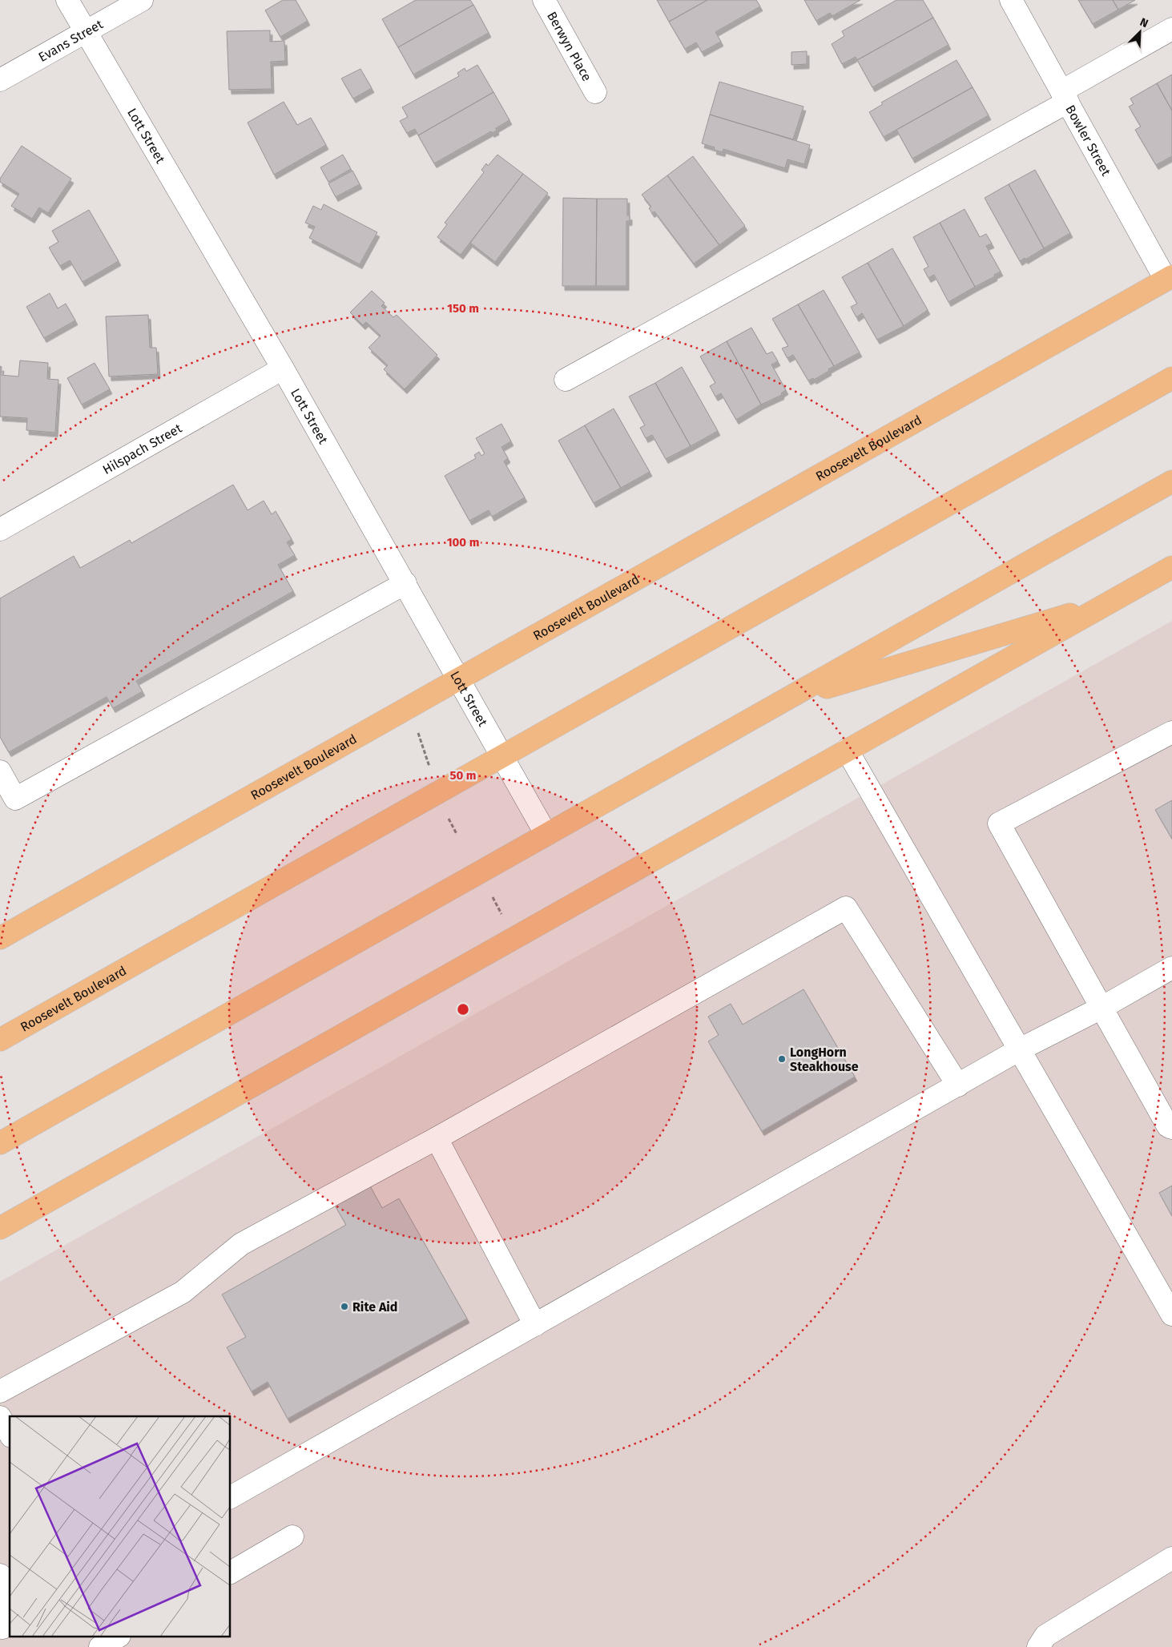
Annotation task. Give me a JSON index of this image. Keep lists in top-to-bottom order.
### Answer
{
  "streets": {
    "highway": ["Roosevelt Boulevard"],
    "street": [
      "Evans Street",
      "Berwyn Place",
      "Lott Street",
      "Bowler Street",
      "Hilspach Street"
    ]
  },
  "crossings": [
    ["Evans Street", "Lott Street"],
    ["Lott Street", "Roosevelt Boulevard"],
    ["Lott Street", "Hilspach Street"],
    ["Bowler Street", "Roosevelt Boulevard"]
  ],
  "places": ["LongHorn Steakhouse", "Rite Aid"],
  "north": "top right",
  "rings": ["150 m", "100 m", "50 m"]
}
